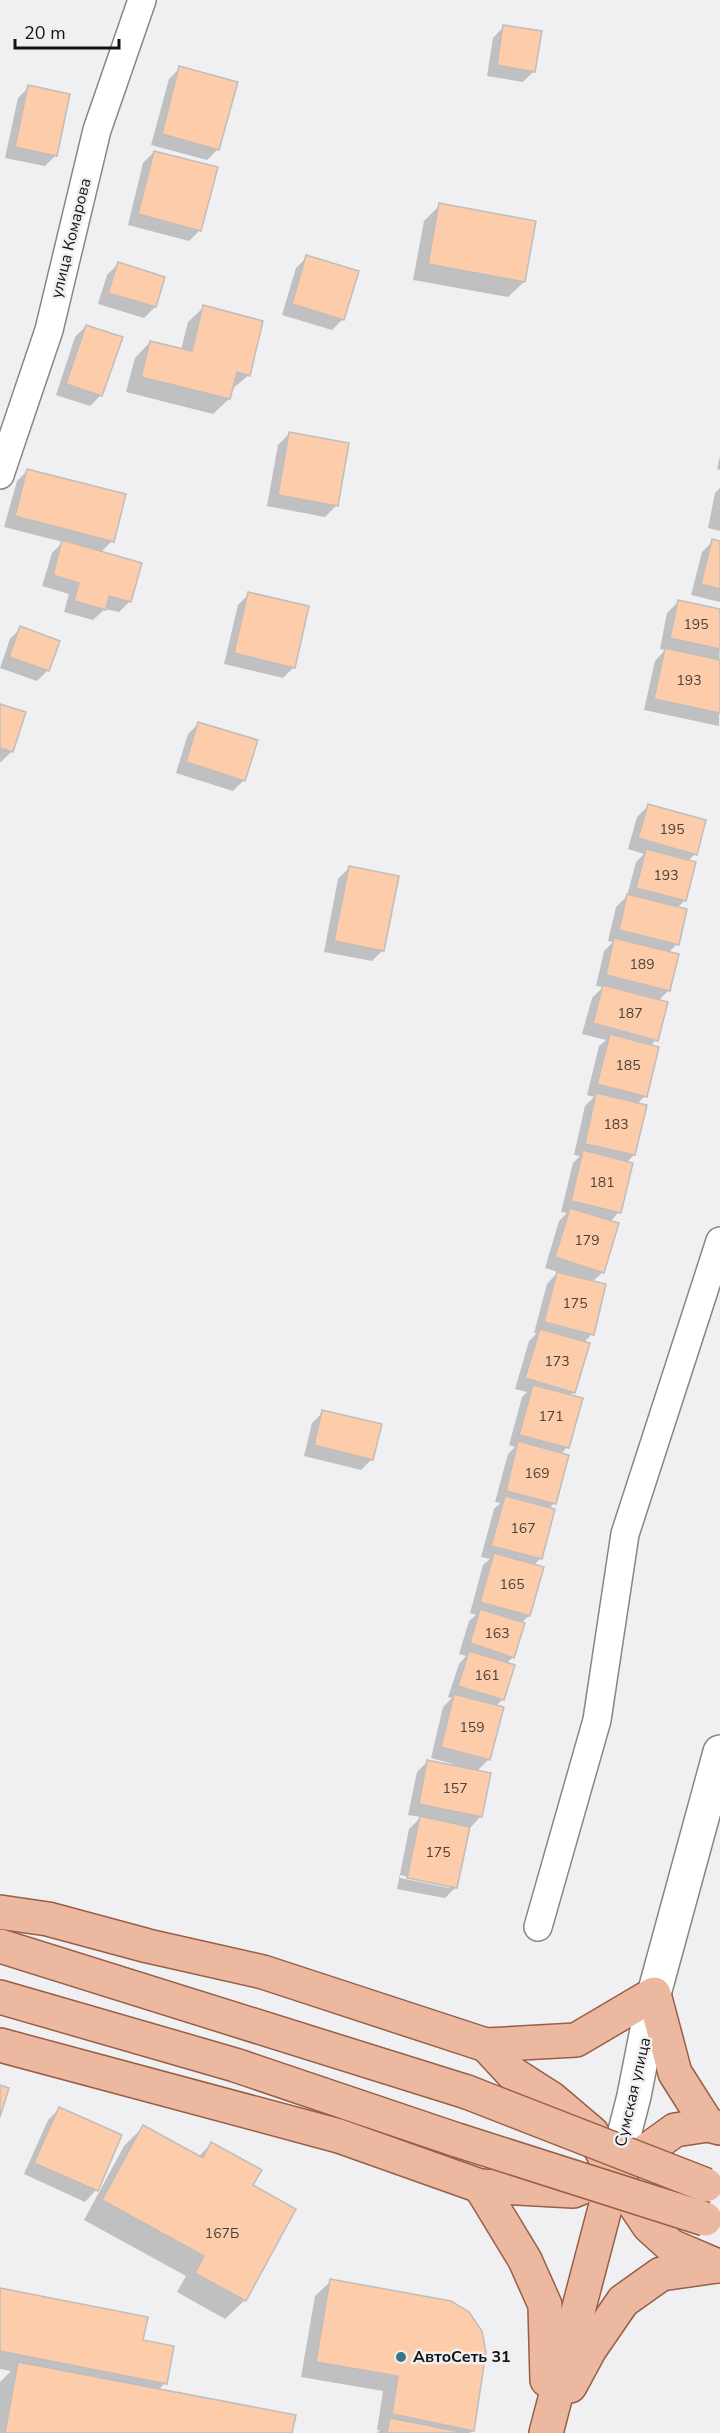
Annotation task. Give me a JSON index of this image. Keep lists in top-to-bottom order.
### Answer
{
  "streets": {
    "main road": ["Сумская улица"],
    "street": ["улица Комарова"]
  },
  "places": ["АвтоСеть 31"],
  "house_numbers": [
    "195",
    "193",
    "195",
    "193",
    "189",
    "187",
    "185",
    "183",
    "181",
    "179",
    "175",
    "173",
    "171",
    "169",
    "167",
    "165",
    "163",
    "161",
    "159",
    "157",
    "175",
    "167Б"
  ],
  "scale_bar": "20 m"
}
